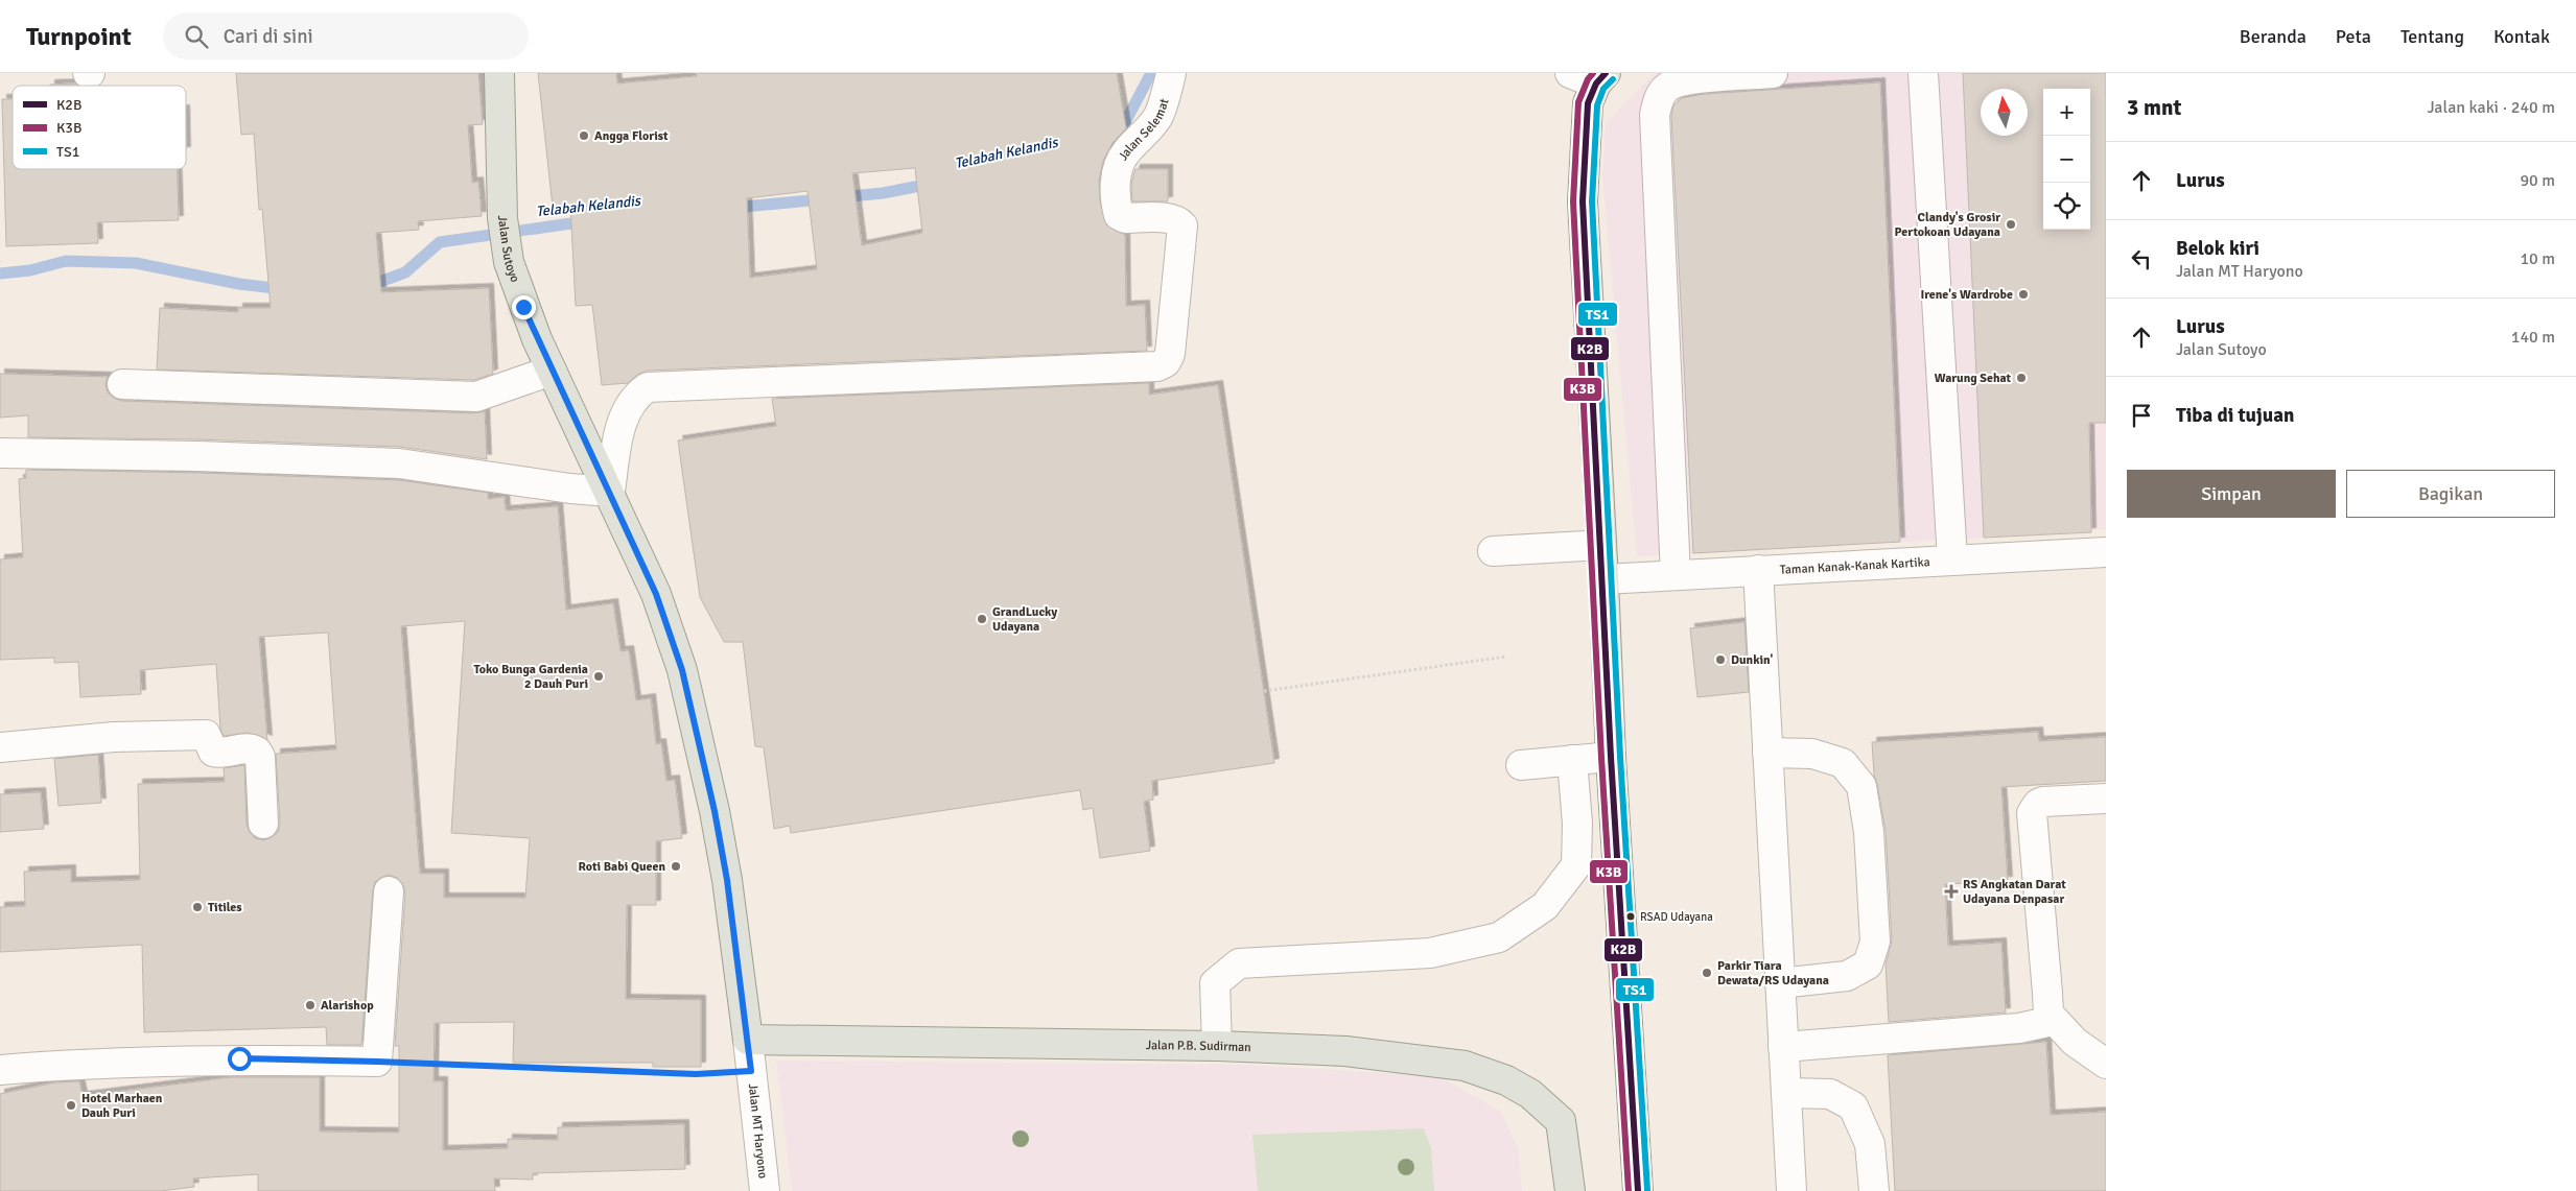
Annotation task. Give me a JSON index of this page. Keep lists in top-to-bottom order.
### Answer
{
  "streets": {
    "main road": ["Jalan Sutoyo", "Jalan P.B. Sudirman"],
    "street": ["Jalan Selemat", "Taman Kanak-Kanak Kartika", "Jalan MT Haryono"]
  },
  "crossings": [
    ["Jalan Selemat", "Jalan Sutoyo"],
    ["Jalan Sutoyo", "Jalan P.B. Sudirman"],
    ["Jalan Sutoyo", "Jalan MT Haryono"],
    ["Jalan P.B. Sudirman", "Jalan MT Haryono"]
  ],
  "water": ["Telabah Kelandis"],
  "places": {
    "other": [
      "Angga Florist",
      "Clandy's Grosir Pertokoan Udayana",
      "Irene's Wardrobe",
      "Warung Sehat",
      "GrandLucky Udayana",
      "Dunkin'",
      "Toko Bunga Gardenia 2 Dauh Puri",
      "Roti Babi Queen",
      "Titiles",
      "RSAD Udayana",
      "Parkir Tiara Dewata/RS Udayana",
      "Alarishop",
      "Hotel Marhaen Dauh Puri"
    ],
    "health": ["RS Angkatan Darat Udayana Denpasar"]
  },
  "lines": ["transit line K2B", "transit line K3B", "transit line TS1"],
  "legend": ["K2B", "K3B", "TS1"],
  "north": "top",
  "page": {
    "header": "Turnpoint",
    "search": "Cari di sini",
    "nav": [
      "Beranda",
      "Peta",
      "Tentang",
      "Kontak"
    ],
    "heading": ["3 mnt", "Jalan kaki · 240 m"],
    "map_buttons": ["+", "−"],
    "list": [
      ["Lurus", "90 m"],
      ["Belok kiri", "Jalan MT Haryono", "10 m"],
      ["Lurus", "Jalan Sutoyo", "140 m"],
      "Tiba di tujuan"
    ],
    "buttons": ["Simpan", "Bagikan"]
  }
}
